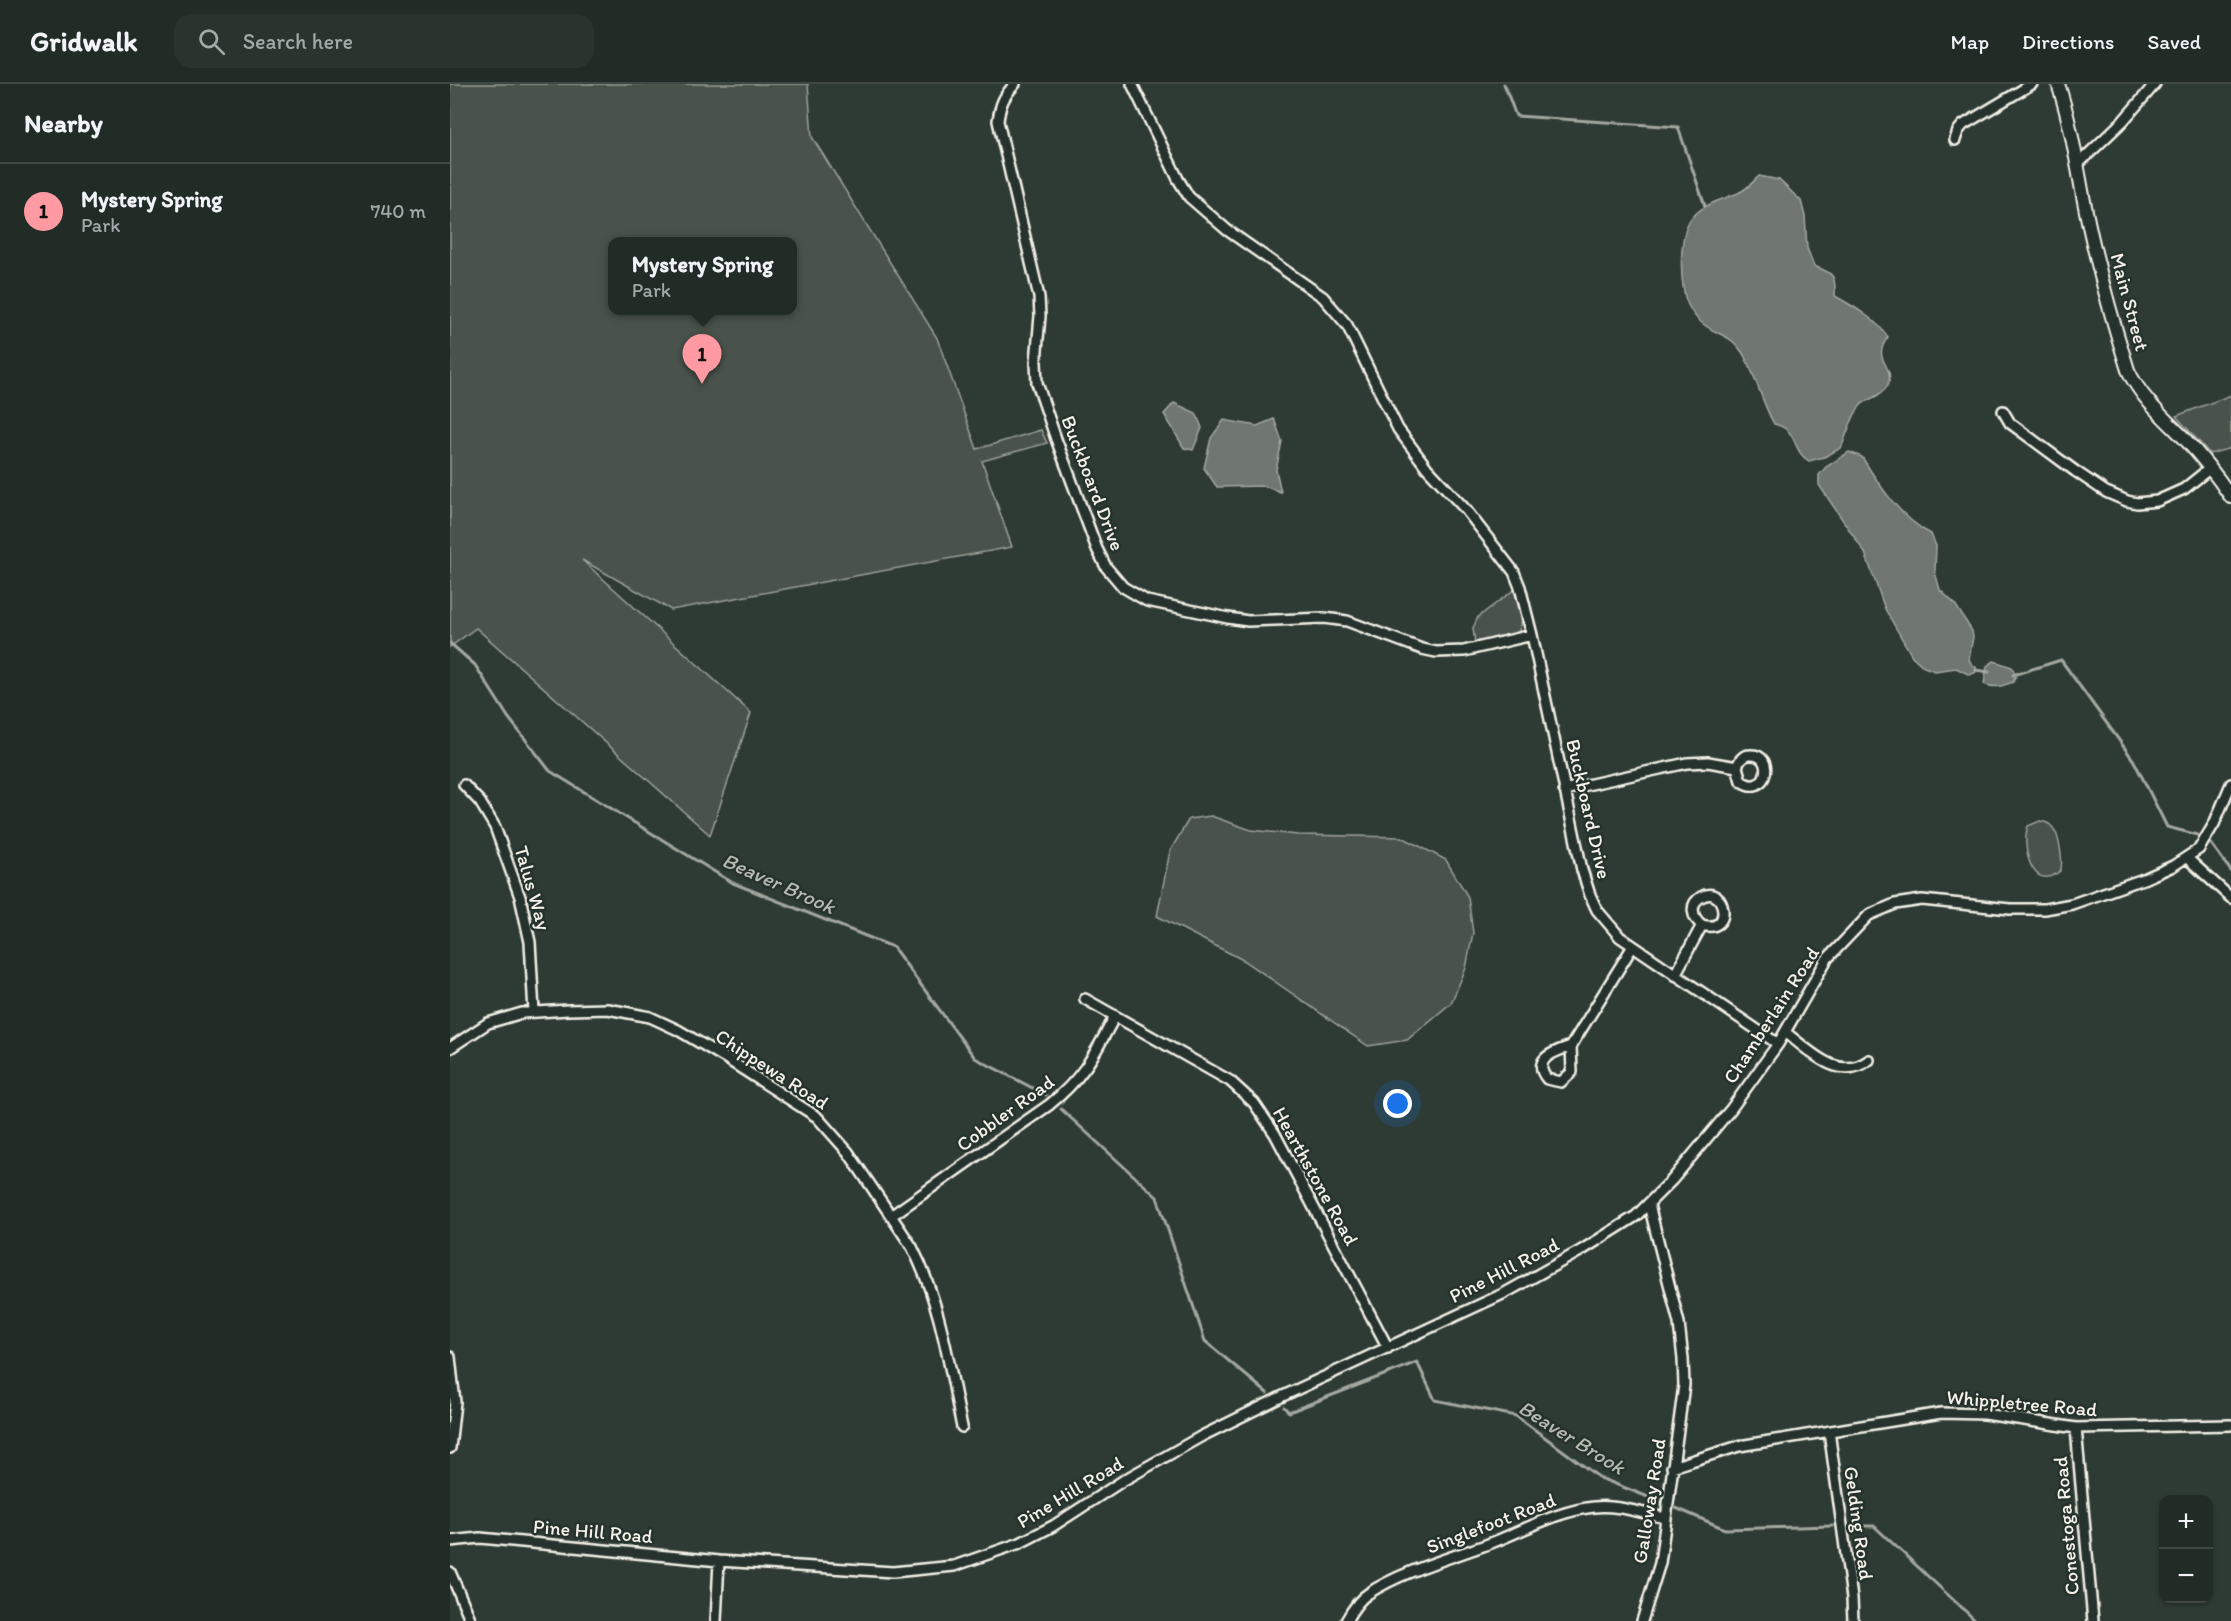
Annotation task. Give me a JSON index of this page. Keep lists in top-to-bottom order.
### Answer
{
  "streets": {
    "main road": ["Main Street"],
    "street": [
      "Buckboard Drive",
      "Talus Way",
      "Chamberlain Road",
      "Chippewa Road",
      "Cobbler Road",
      "Hearthstone Road",
      "Pine Hill Road",
      "Whippletree Road",
      "Galloway Road",
      "Singlefoot Road",
      "Gelding Road",
      "Conestoga Road"
    ]
  },
  "crossings": [
    ["Buckboard Drive", "Chamberlain Road"],
    ["Talus Way", "Chippewa Road"],
    ["Chamberlain Road", "Pine Hill Road"],
    ["Chamberlain Road", "Galloway Road"],
    ["Chippewa Road", "Cobbler Road"],
    ["Cobbler Road", "Hearthstone Road"],
    ["Hearthstone Road", "Pine Hill Road"],
    ["Pine Hill Road", "Galloway Road"],
    ["Whippletree Road", "Galloway Road"],
    ["Whippletree Road", "Gelding Road"],
    ["Whippletree Road", "Conestoga Road"],
    ["Galloway Road", "Singlefoot Road"]
  ],
  "water": ["Beaver Brook"],
  "page": {
    "header": "Gridwalk",
    "search": "Search here",
    "nav": ["Map", "Directions", "Saved"],
    "heading": "Nearby",
    "list": [
      {
        "mark": "1",
        "name": "Mystery Spring",
        "note": "Park",
        "value": "740 m"
      }
    ],
    "popup": ["Mystery Spring", "Park"],
    "pins": "1",
    "map_buttons": ["+", "−"]
  }
}
